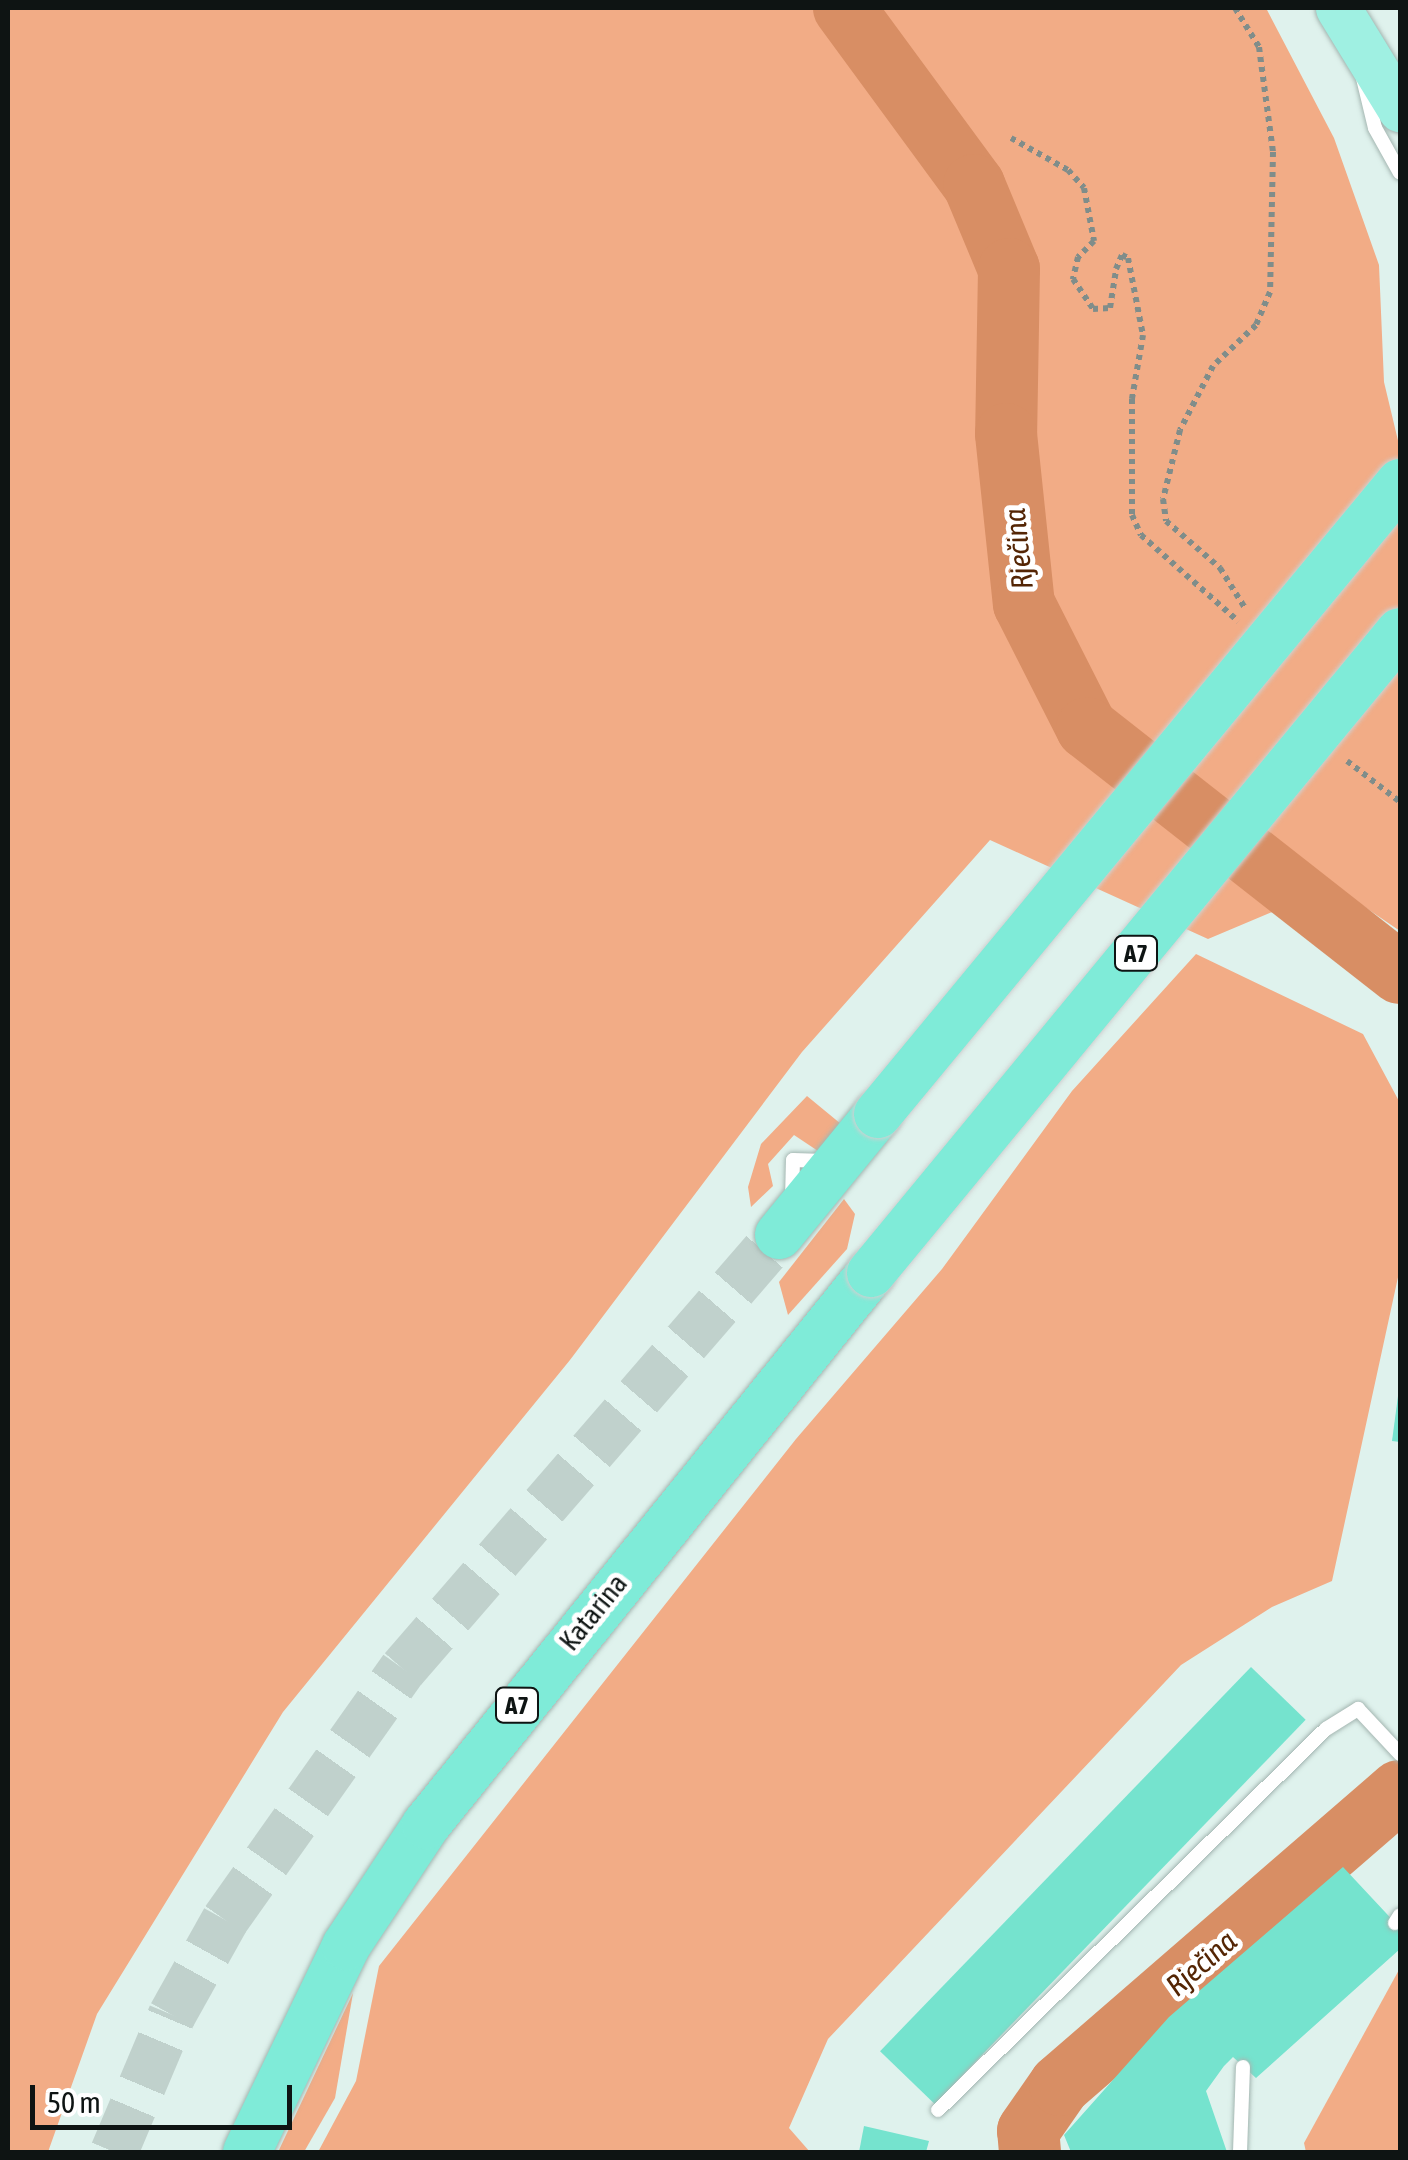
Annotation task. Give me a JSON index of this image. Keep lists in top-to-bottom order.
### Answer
{
  "streets": {
    "highway": ["A7", "Katarina"]
  },
  "water": ["Rječina"],
  "scale_bar": "50 m"
}
